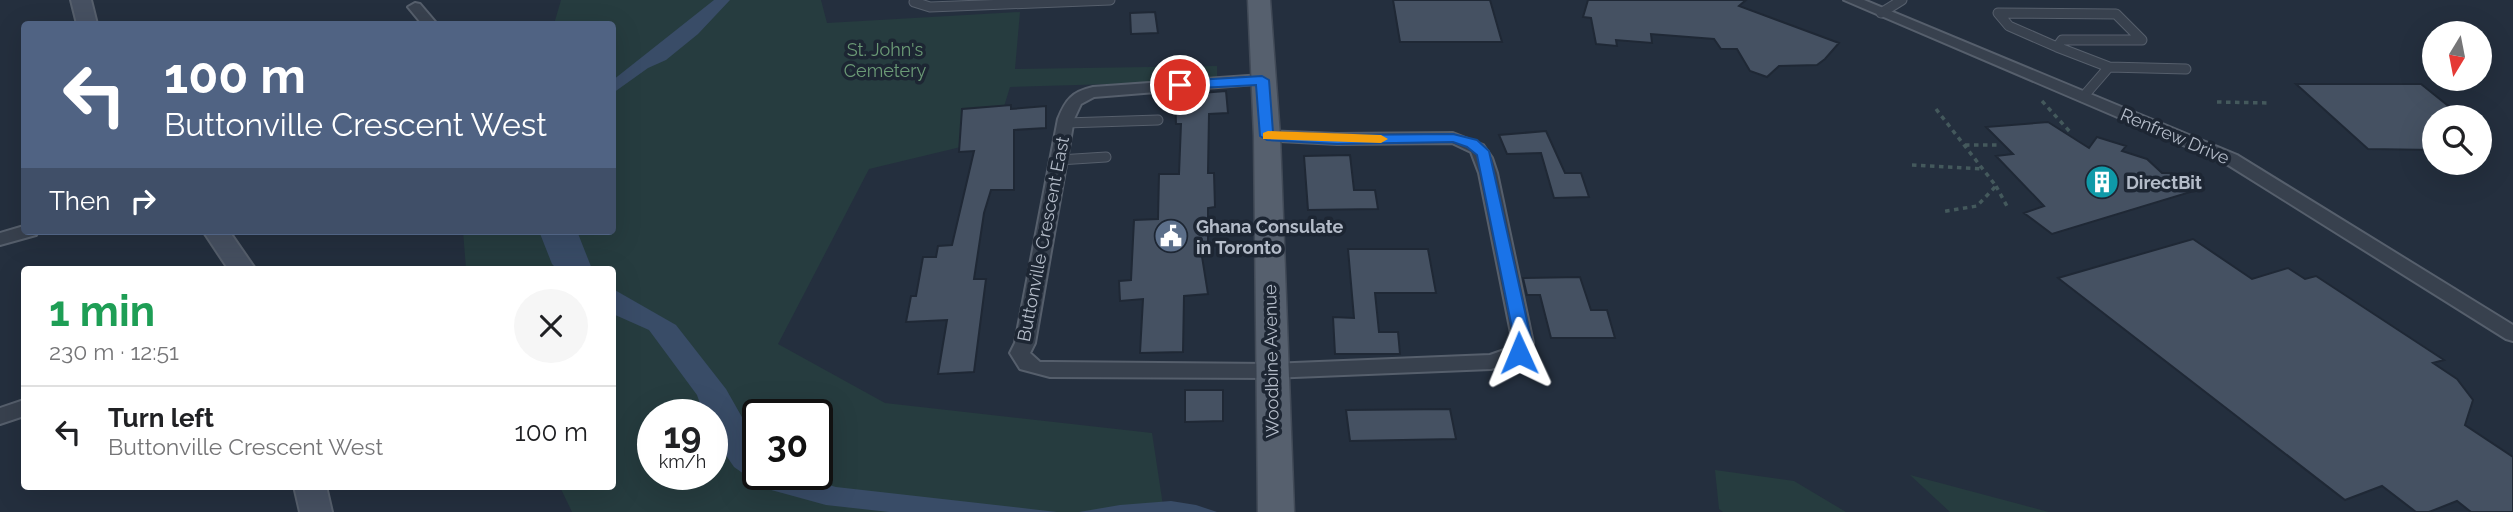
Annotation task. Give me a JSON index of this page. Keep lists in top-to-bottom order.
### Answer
{
  "streets": {
    "main road": ["Woodbine Avenue"],
    "street": ["Renfrew Drive", "Buttonville Crescent East"]
  },
  "crossings": [
    ["Buttonville Crescent East", "Woodbine Avenue"]
  ],
  "parks": ["St. John's Cemetery"],
  "places": {
    "building": ["DirectBit"],
    "public building": ["Ghana Consulate in Toronto"]
  },
  "north": "bottom",
  "page": {
    "turn": ["100 m", "Buttonville Crescent West"],
    "then": "Then",
    "heading": ["1 min", "230 m · 12:51"],
    "list": [
      {
        "name": "Turn left",
        "note": "Buttonville Crescent West",
        "value": "100 m"
      }
    ],
    "speed": "19 km/h",
    "limit": "30"
  }
}
